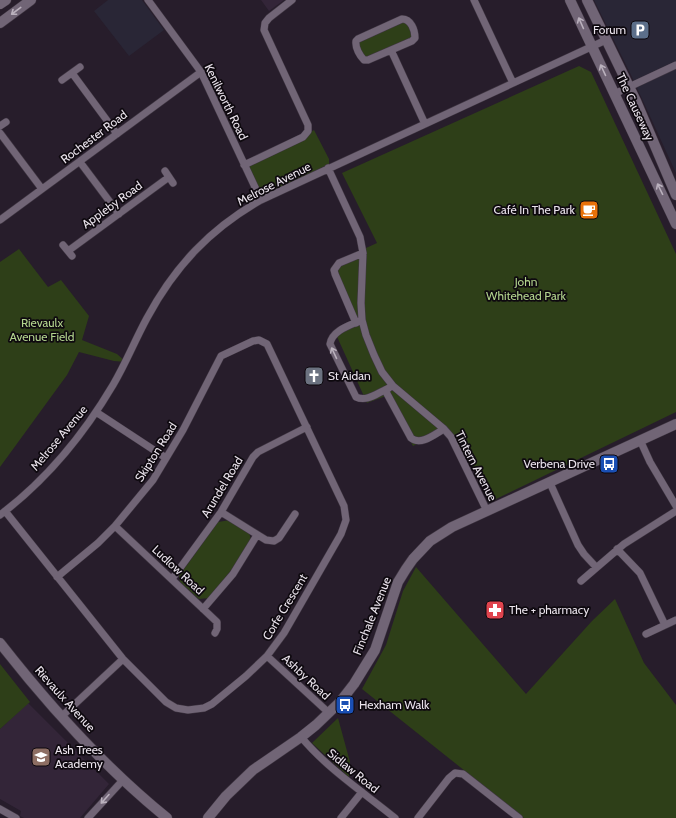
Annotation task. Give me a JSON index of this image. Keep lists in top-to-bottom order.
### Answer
{
  "streets": {
    "street": [
      "Kenilworth Road",
      "The Causeway",
      "Rochester Road",
      "Melrose Avenue",
      "Appleby Road",
      "Skipton Road",
      "Tintern Avenue",
      "Arundel Road",
      "Ludlow Road",
      "Corfe Crescent",
      "Finchale Avenue",
      "Ashby Road",
      "Rievaulx Avenue",
      "Sidlaw Road"
    ]
  },
  "crossings": [
    ["Kenilworth Road", "Rochester Road"],
    ["Kenilworth Road", "Melrose Avenue"],
    ["The Causeway", "Melrose Avenue"],
    ["Melrose Avenue", "Tintern Avenue"],
    ["Melrose Avenue", "Corfe Crescent"],
    ["Skipton Road", "Ludlow Road"],
    ["Skipton Road", "Corfe Crescent"],
    ["Tintern Avenue", "Finchale Avenue"],
    ["Arundel Road", "Ludlow Road"],
    ["Arundel Road", "Corfe Crescent"],
    ["Corfe Crescent", "Ashby Road"],
    ["Finchale Avenue", "Ashby Road"],
    ["Finchale Avenue", "Sidlaw Road"]
  ],
  "parks": ["John Whitehead Park", "Rievaulx Avenue Field"],
  "places": {
    "parking": ["Forum"],
    "cafe": ["Café In The Park"],
    "church": ["St Aidan"],
    "bus stop": ["Verbena Drive", "Hexham Walk"],
    "pharmacy": ["The + pharmacy"],
    "school or university": ["Ash Trees Academy"]
  }
}
